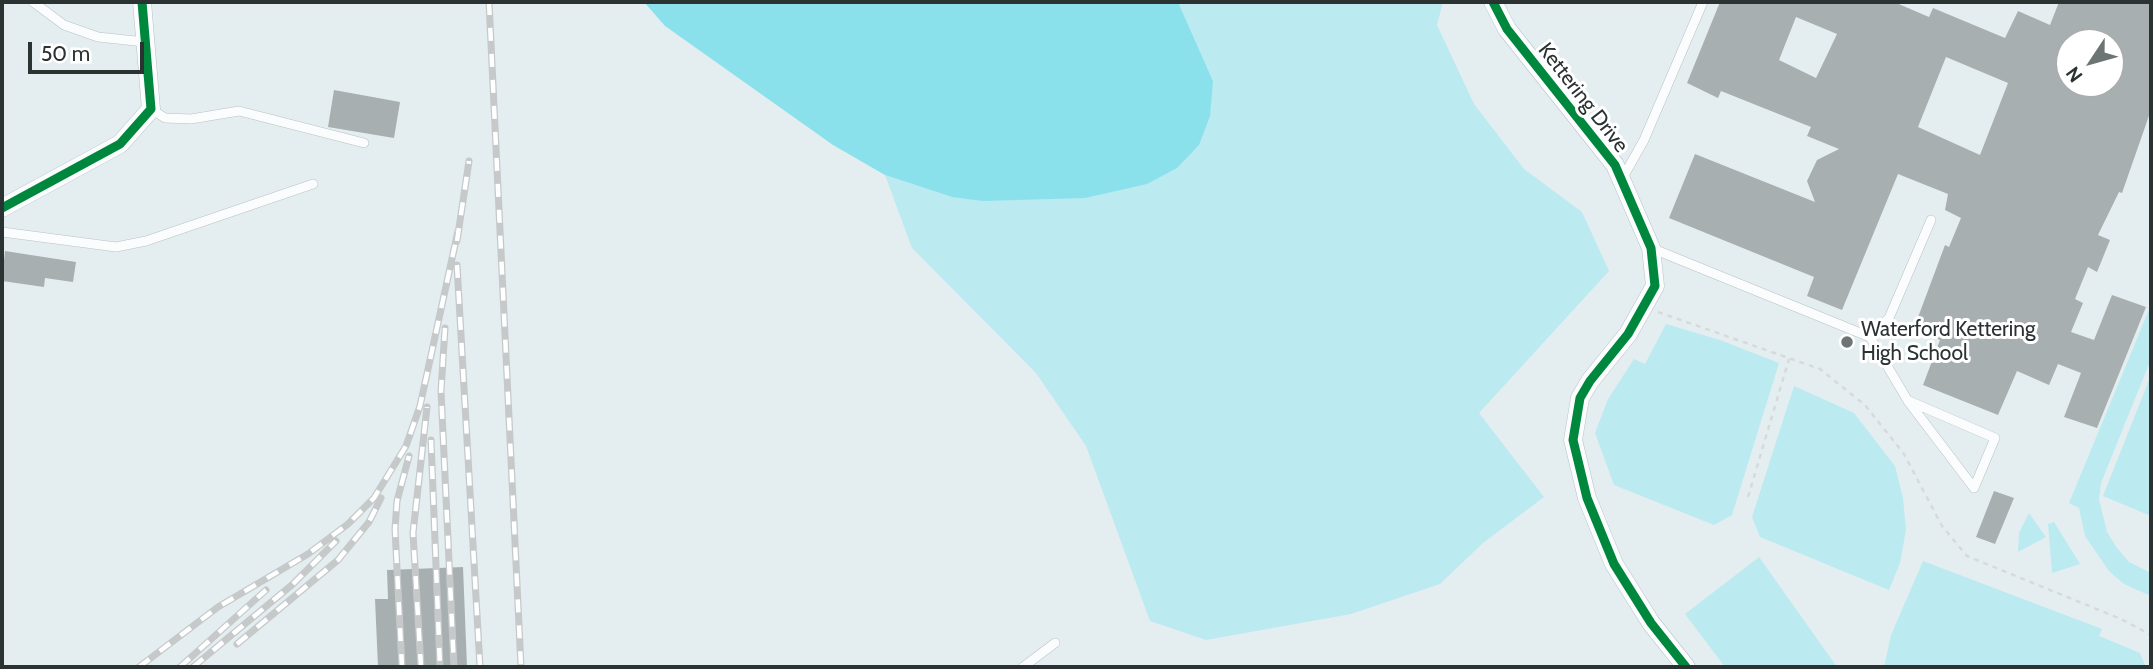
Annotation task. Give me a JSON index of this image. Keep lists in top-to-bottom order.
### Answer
{
  "streets": {
    "street": ["Kettering Drive"]
  },
  "places": ["Waterford Kettering High School"],
  "scale_bar": "50 m",
  "north": "bottom left"
}
